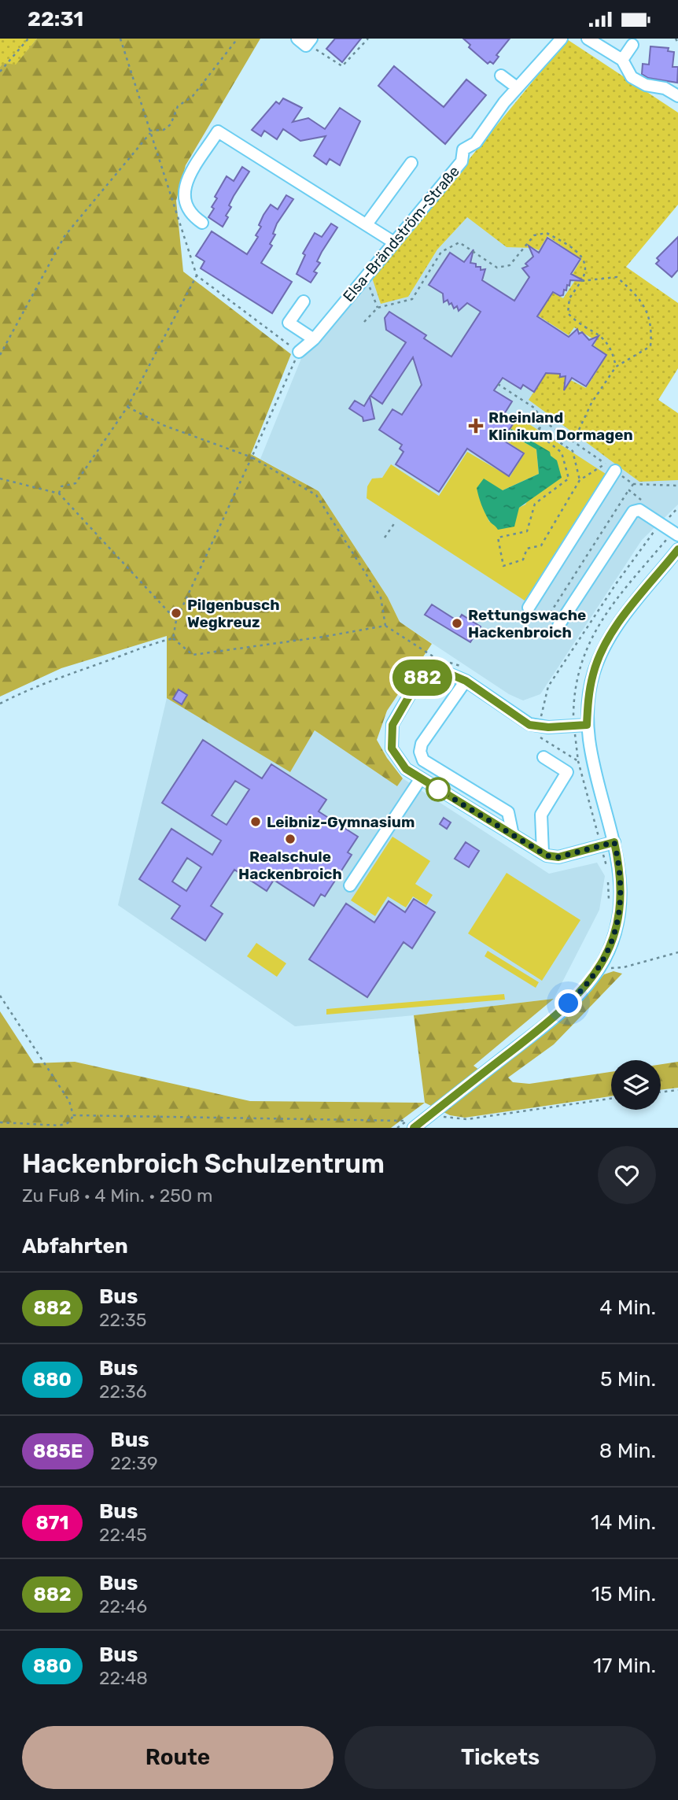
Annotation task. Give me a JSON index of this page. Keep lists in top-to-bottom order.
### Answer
{
  "streets": {
    "street": ["Elsa-Brändström-Straße"]
  },
  "places": {
    "health": ["Rheinland Klinikum Dormagen"],
    "other": [
      "Pilgenbusch Wegkreuz",
      "Rettungswache Hackenbroich",
      "Leibniz-Gymnasium",
      "Realschule Hackenbroich"
    ]
  },
  "lines": ["bus line 882"],
  "page": {
    "status": "22:31",
    "on_map": "882",
    "heading": [
      ["Hackenbroich Schulzentrum", "Zu Fuß · 4 Min. · 250 m"],
      "Abfahrten"
    ],
    "list": [
      {
        "mark": "882",
        "name": "Bus",
        "note": "22:35",
        "value": "4 Min."
      },
      {
        "mark": "880",
        "name": "Bus",
        "note": "22:36",
        "value": "5 Min."
      },
      {
        "mark": "885E",
        "name": "Bus",
        "note": "22:39",
        "value": "8 Min."
      },
      {
        "mark": "871",
        "name": "Bus",
        "note": "22:45",
        "value": "14 Min."
      },
      {
        "mark": "882",
        "name": "Bus",
        "note": "22:46",
        "value": "15 Min."
      },
      {
        "mark": "880",
        "name": "Bus",
        "note": "22:48",
        "value": "17 Min."
      }
    ],
    "buttons": ["Route", "Tickets"]
  }
}
